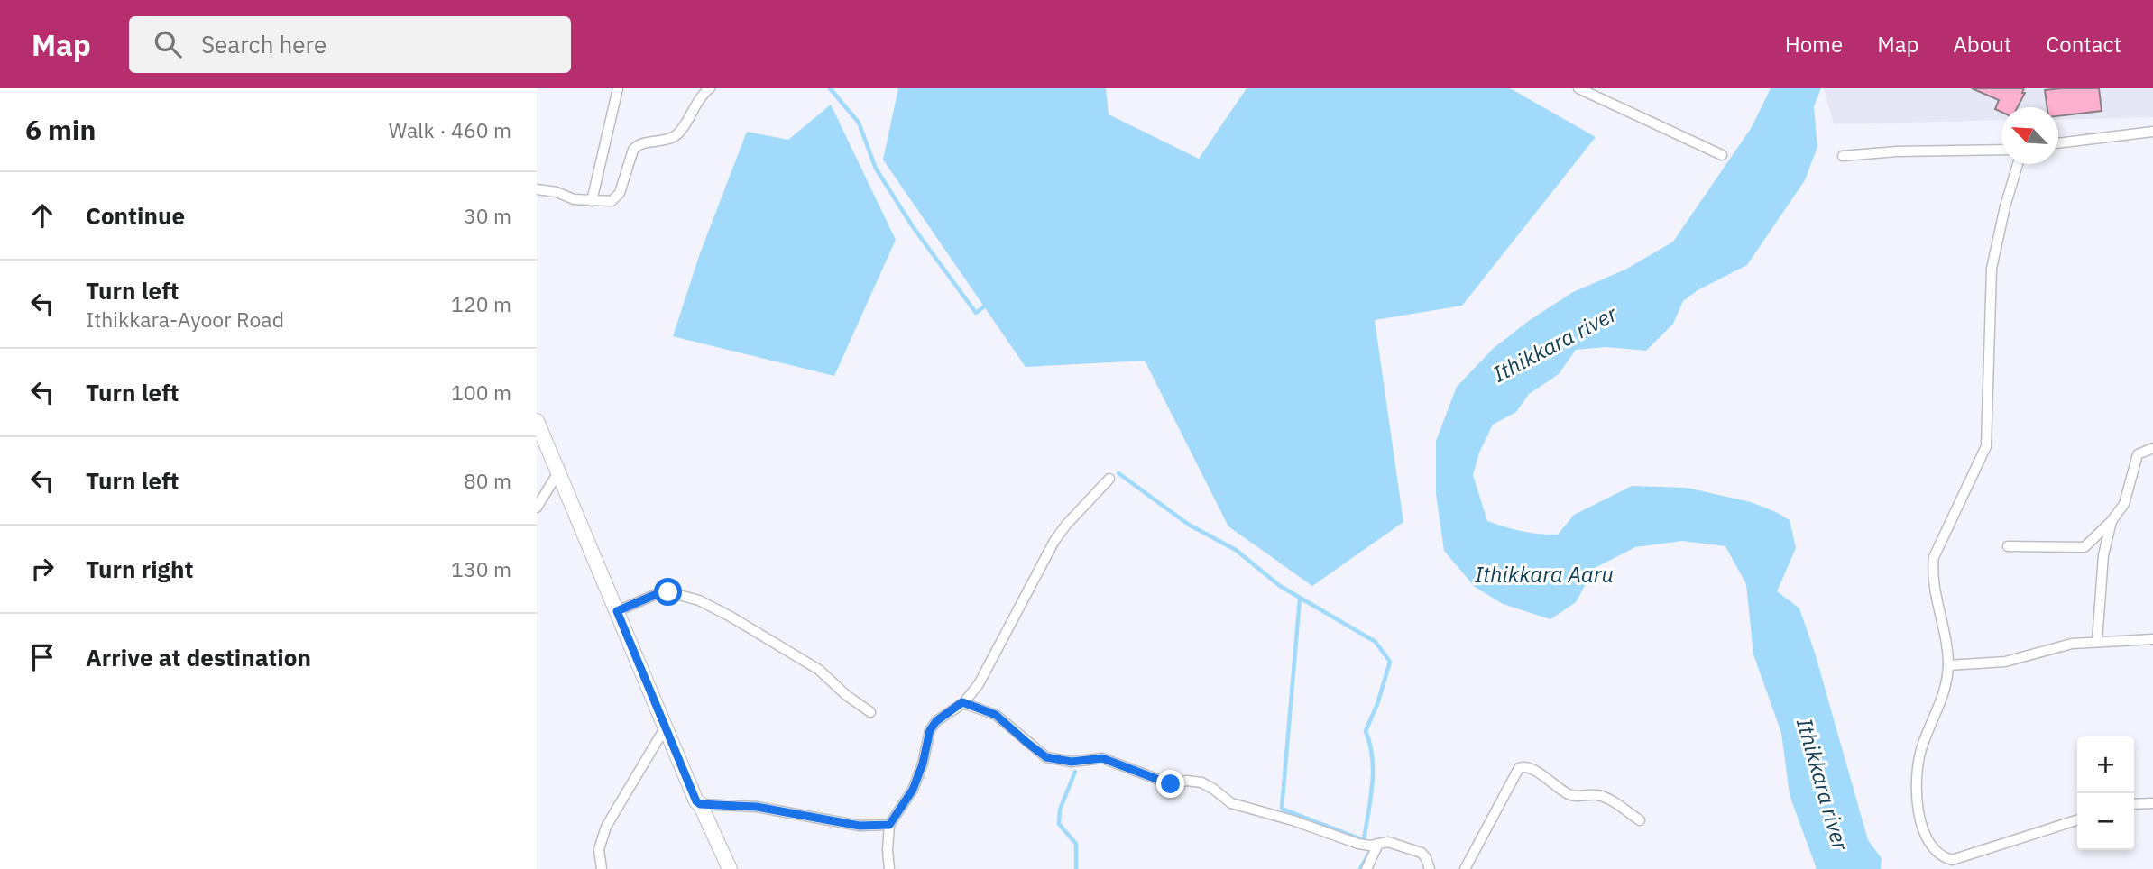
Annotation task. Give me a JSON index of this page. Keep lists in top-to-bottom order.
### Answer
{
  "water": ["Ithikkara river", "Ithikkara Aaru"],
  "north": "top left",
  "page": {
    "header": "Map",
    "search": "Search here",
    "nav": [
      "Home",
      "Map",
      "About",
      "Contact"
    ],
    "heading": ["6 min", "Walk · 460 m"],
    "list": [
      ["Continue", "30 m"],
      ["Turn left", "Ithikkara-Ayoor Road", "120 m"],
      ["Turn left", "100 m"],
      ["Turn left", "80 m"],
      ["Turn right", "130 m"],
      "Arrive at destination"
    ],
    "map_buttons": ["+", "−"]
  }
}
